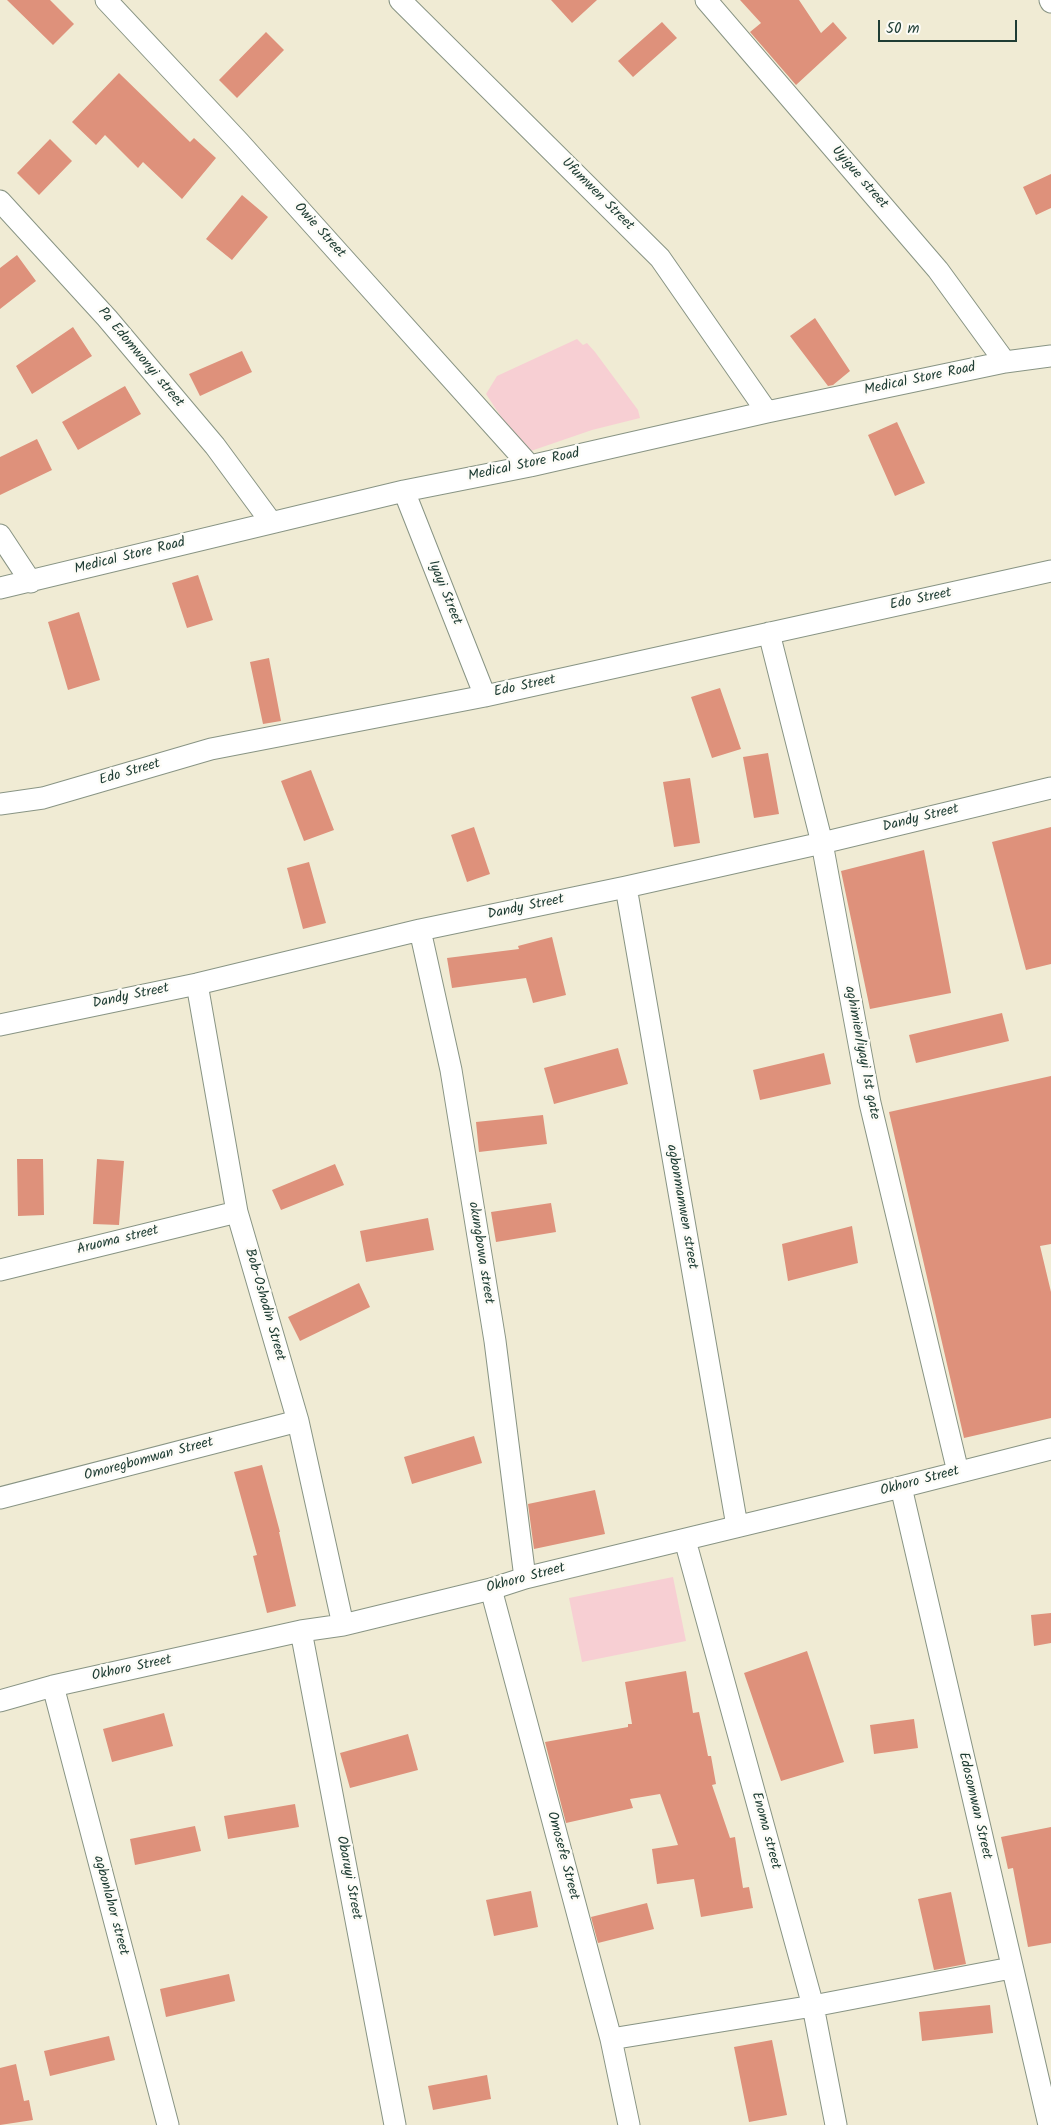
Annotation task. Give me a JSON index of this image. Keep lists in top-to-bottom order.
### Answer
{
  "streets": {
    "street": [
      "Uyigue street",
      "Ufumwen Street",
      "Owie Street",
      "Pa Edomwonyi street",
      "Medical Store Road",
      "Iyayi Street",
      "Edo Street",
      "Dandy Street",
      "aghimien/iyayi 1st gate",
      "agbonmamwen street",
      "Aruoma street",
      "okungbowa street",
      "Bob-Oshodin Street",
      "Omoregbomwan Street",
      "Okhoro Street",
      "Edosomwan Street",
      "Enoma street",
      "Omosefe Street",
      "Obaruyi Street",
      "agbonlahor street"
    ]
  },
  "crossings": [
    ["Uyigue street", "Medical Store Road"],
    ["Ufumwen Street", "Medical Store Road"],
    ["Owie Street", "Medical Store Road"],
    ["Pa Edomwonyi street", "Medical Store Road"],
    ["Medical Store Road", "Iyayi Street"],
    ["Iyayi Street", "Edo Street"],
    ["Edo Street", "aghimien/iyayi 1st gate"],
    ["Dandy Street", "aghimien/iyayi 1st gate"],
    ["Dandy Street", "agbonmamwen street"],
    ["Dandy Street", "okungbowa street"],
    ["Dandy Street", "Bob-Oshodin Street"],
    ["aghimien/iyayi 1st gate", "Okhoro Street"],
    ["agbonmamwen street", "Okhoro Street"],
    ["Aruoma street", "Bob-Oshodin Street"],
    ["okungbowa street", "Okhoro Street"],
    ["Bob-Oshodin Street", "Omoregbomwan Street"],
    ["Bob-Oshodin Street", "Okhoro Street"],
    ["Okhoro Street", "Edosomwan Street"],
    ["Okhoro Street", "Enoma street"],
    ["Okhoro Street", "Omosefe Street"],
    ["Okhoro Street", "Obaruyi Street"],
    ["Okhoro Street", "agbonlahor street"]
  ],
  "scale_bar": "50 m"
}
